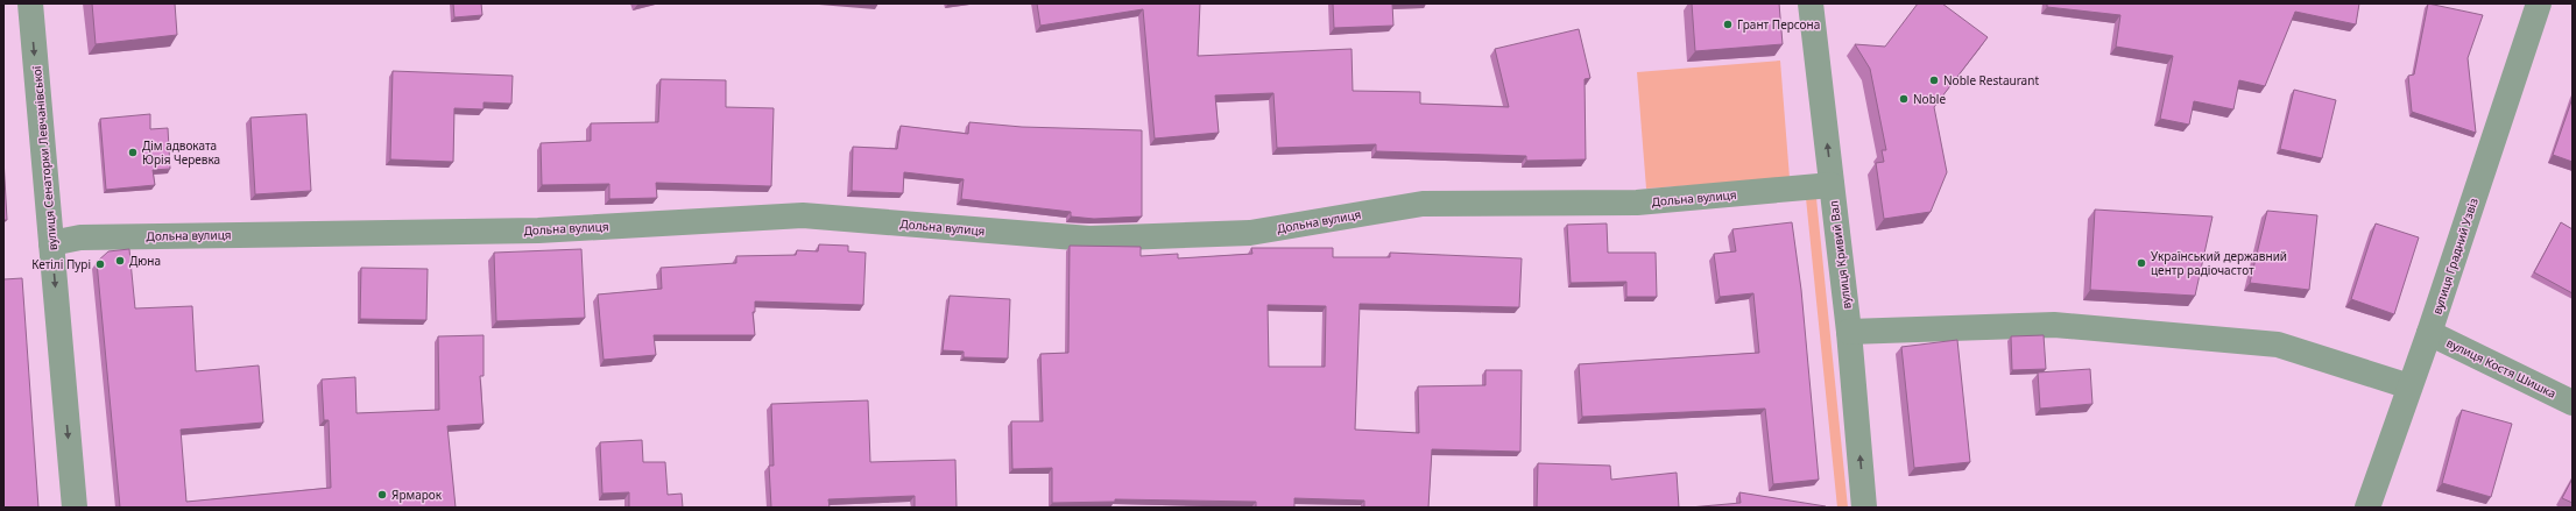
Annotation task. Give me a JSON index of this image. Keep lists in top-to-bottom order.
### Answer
{
  "streets": {
    "street": [
      "вулиця Сенаторки Левчанівської",
      "Дольна вулиця",
      "вулиця Кривий Вал",
      "вулиця Градний Узвіз",
      "вулиця Костя Шишка"
    ]
  },
  "crossings": [
    ["вулиця Сенаторки Левчанівської", "Дольна вулиця"],
    ["Дольна вулиця", "вулиця Кривий Вал"],
    ["вулиця Градний Узвіз", "вулиця Костя Шишка"]
  ],
  "one_way": ["вулиця Сенаторки Левчанівської", "вулиця Кривий Вал"],
  "places": [
    "Грант Персона",
    "Noble Restaurant",
    "Noble",
    "Дім адвоката Юрія Черевка",
    "Дюна",
    "Український державний центр радіочастот",
    "Кетілі Пурі",
    "Ярмарок"
  ]
}
